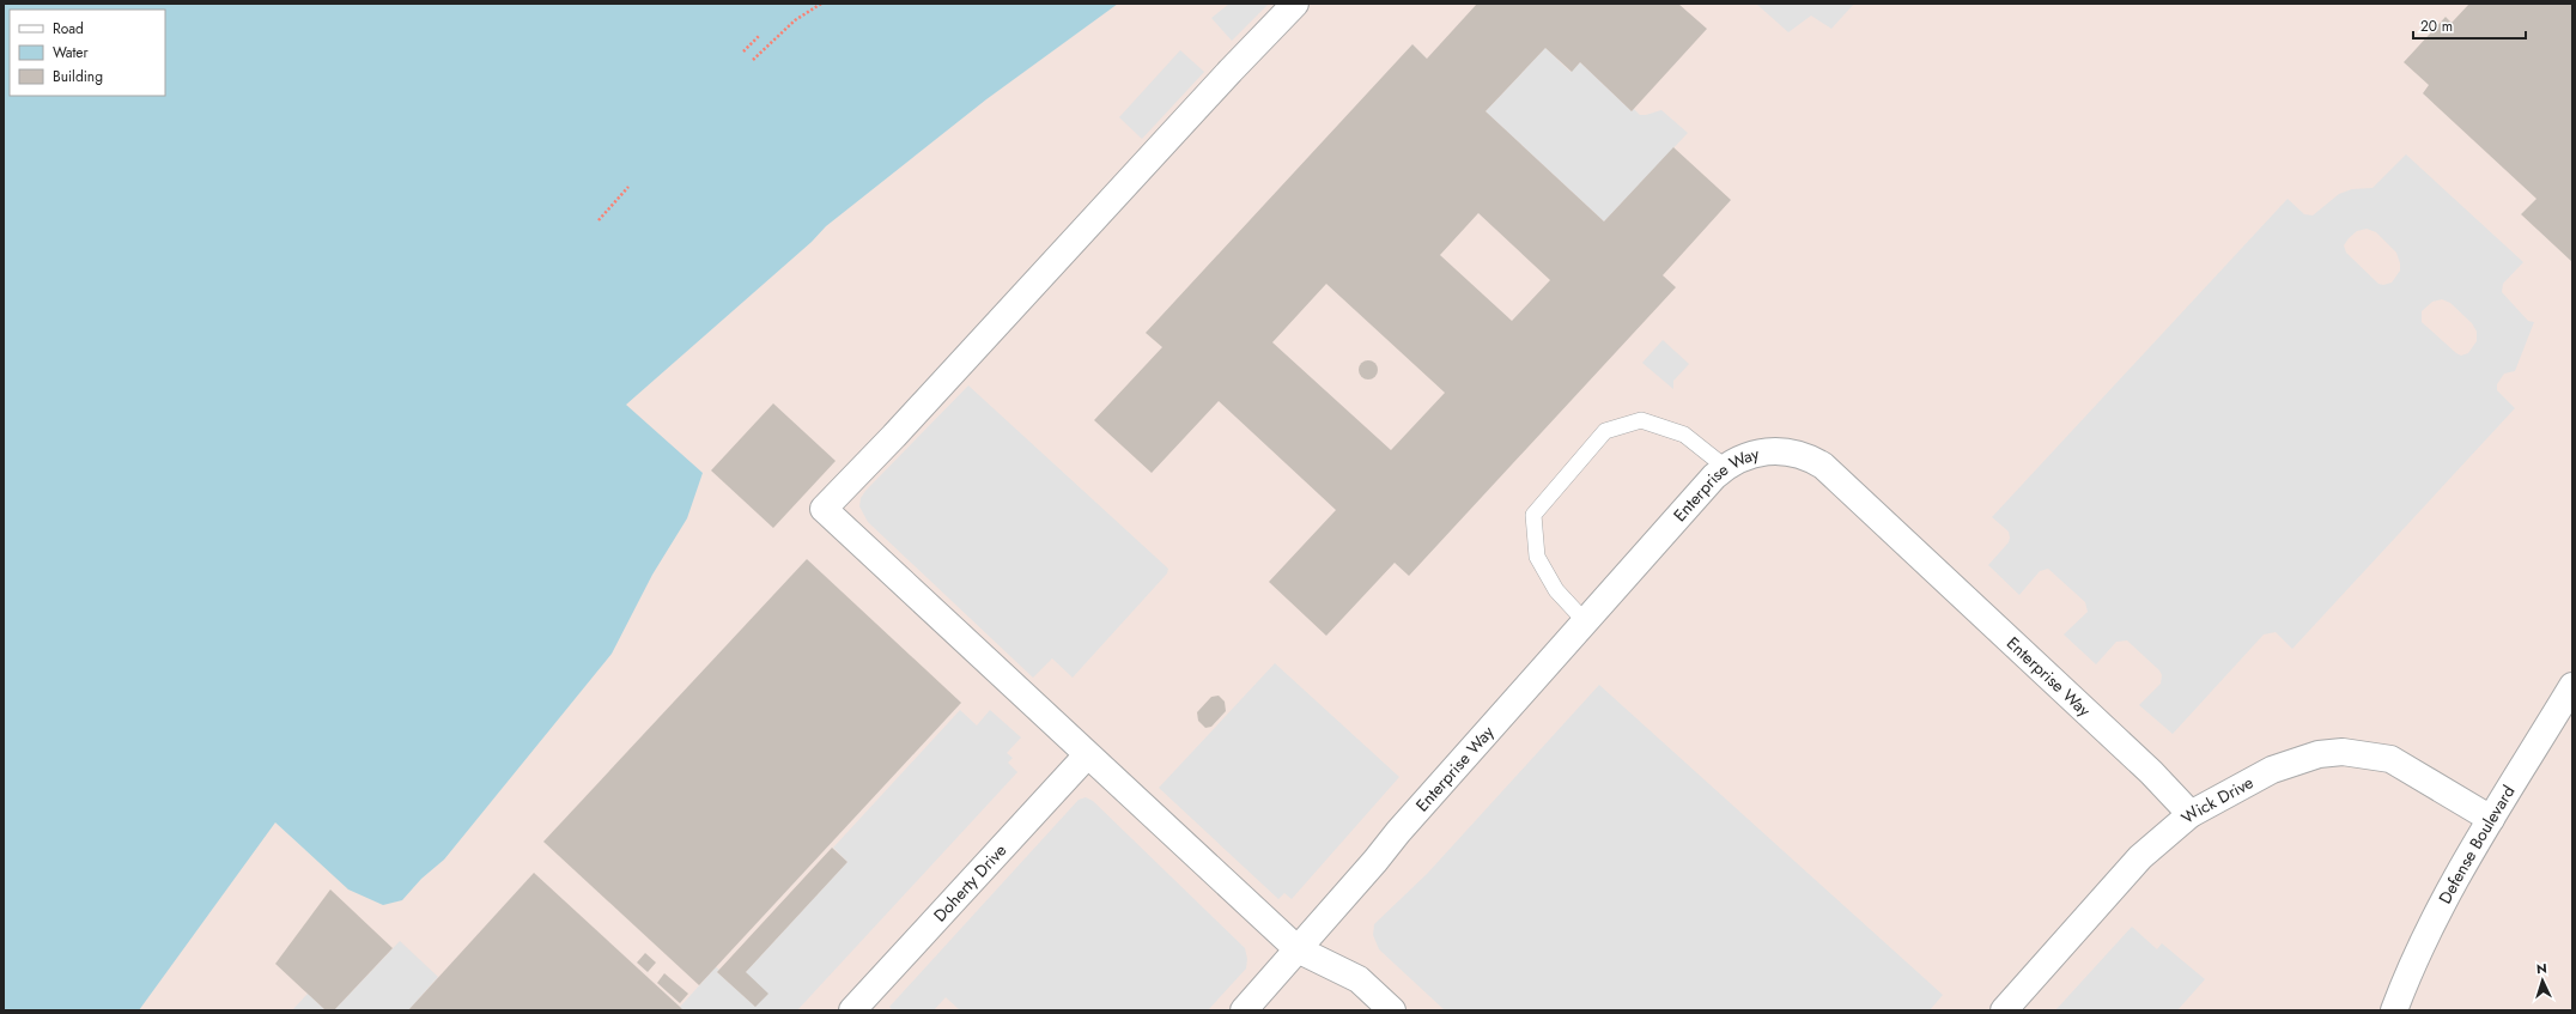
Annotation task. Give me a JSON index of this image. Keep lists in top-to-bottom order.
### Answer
{
  "streets": {
    "street": [
      "Enterprise Way",
      "Wick Drive",
      "Defense Boulevard",
      "Doherty Drive"
    ]
  },
  "crossings": [
    ["Enterprise Way", "Wick Drive"],
    ["Wick Drive", "Defense Boulevard"]
  ],
  "legend": ["Road", "Water", "Building"],
  "scale_bar": "20 m",
  "north": "top"
}
